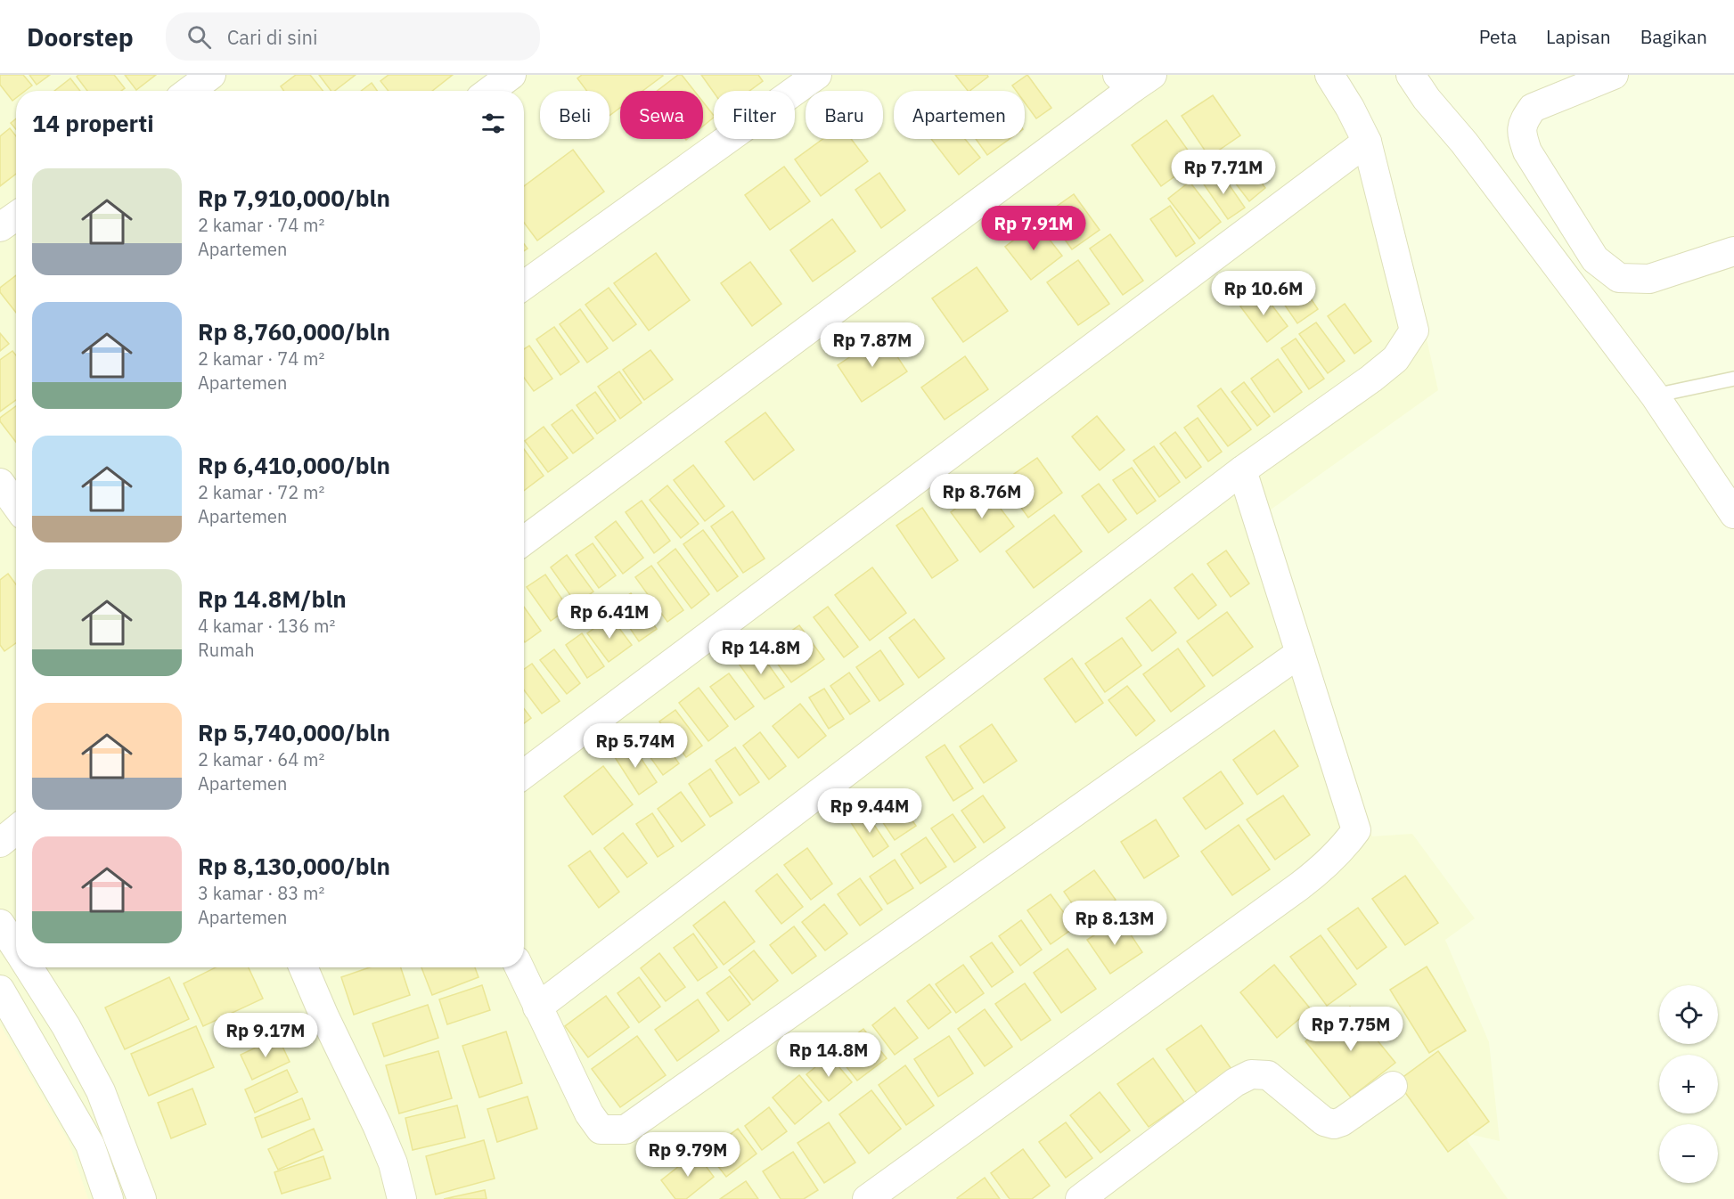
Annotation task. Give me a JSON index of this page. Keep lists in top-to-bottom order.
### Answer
{
  "page": {
    "header": "Doorstep",
    "search": "Cari di sini",
    "nav": ["Peta", "Lapisan", "Bagikan"],
    "chip": [
      "Beli",
      "Sewa",
      "Filter",
      "Baru",
      "Apartemen"
    ],
    "heading": "14 properti",
    "price": [
      "Rp 7.71M",
      "Rp 7.91M",
      "Rp 10.6M",
      "Rp 7.87M",
      "Rp 8.76M",
      "Rp 6.41M",
      "Rp 14.8M",
      "Rp 5.74M",
      "Rp 9.44M",
      "Rp 8.13M",
      "Rp 7.75M",
      "Rp 9.17M",
      "Rp 14.8M",
      "Rp 9.79M"
    ],
    "list": [
      {
        "name": "Rp 7,910,000/bln",
        "note": "2 kamar · 74 m² · Apartemen"
      },
      {
        "name": "Rp 8,760,000/bln",
        "note": "2 kamar · 74 m² · Apartemen"
      },
      {
        "name": "Rp 6,410,000/bln",
        "note": "2 kamar · 72 m² · Apartemen"
      },
      {
        "name": "Rp 14.8M/bln",
        "note": "4 kamar · 136 m² · Rumah"
      },
      {
        "name": "Rp 5,740,000/bln",
        "note": "2 kamar · 64 m² · Apartemen"
      },
      {
        "name": "Rp 8,130,000/bln",
        "note": "3 kamar · 83 m² · Apartemen"
      }
    ],
    "map_buttons": ["+", "−"]
  }
}
